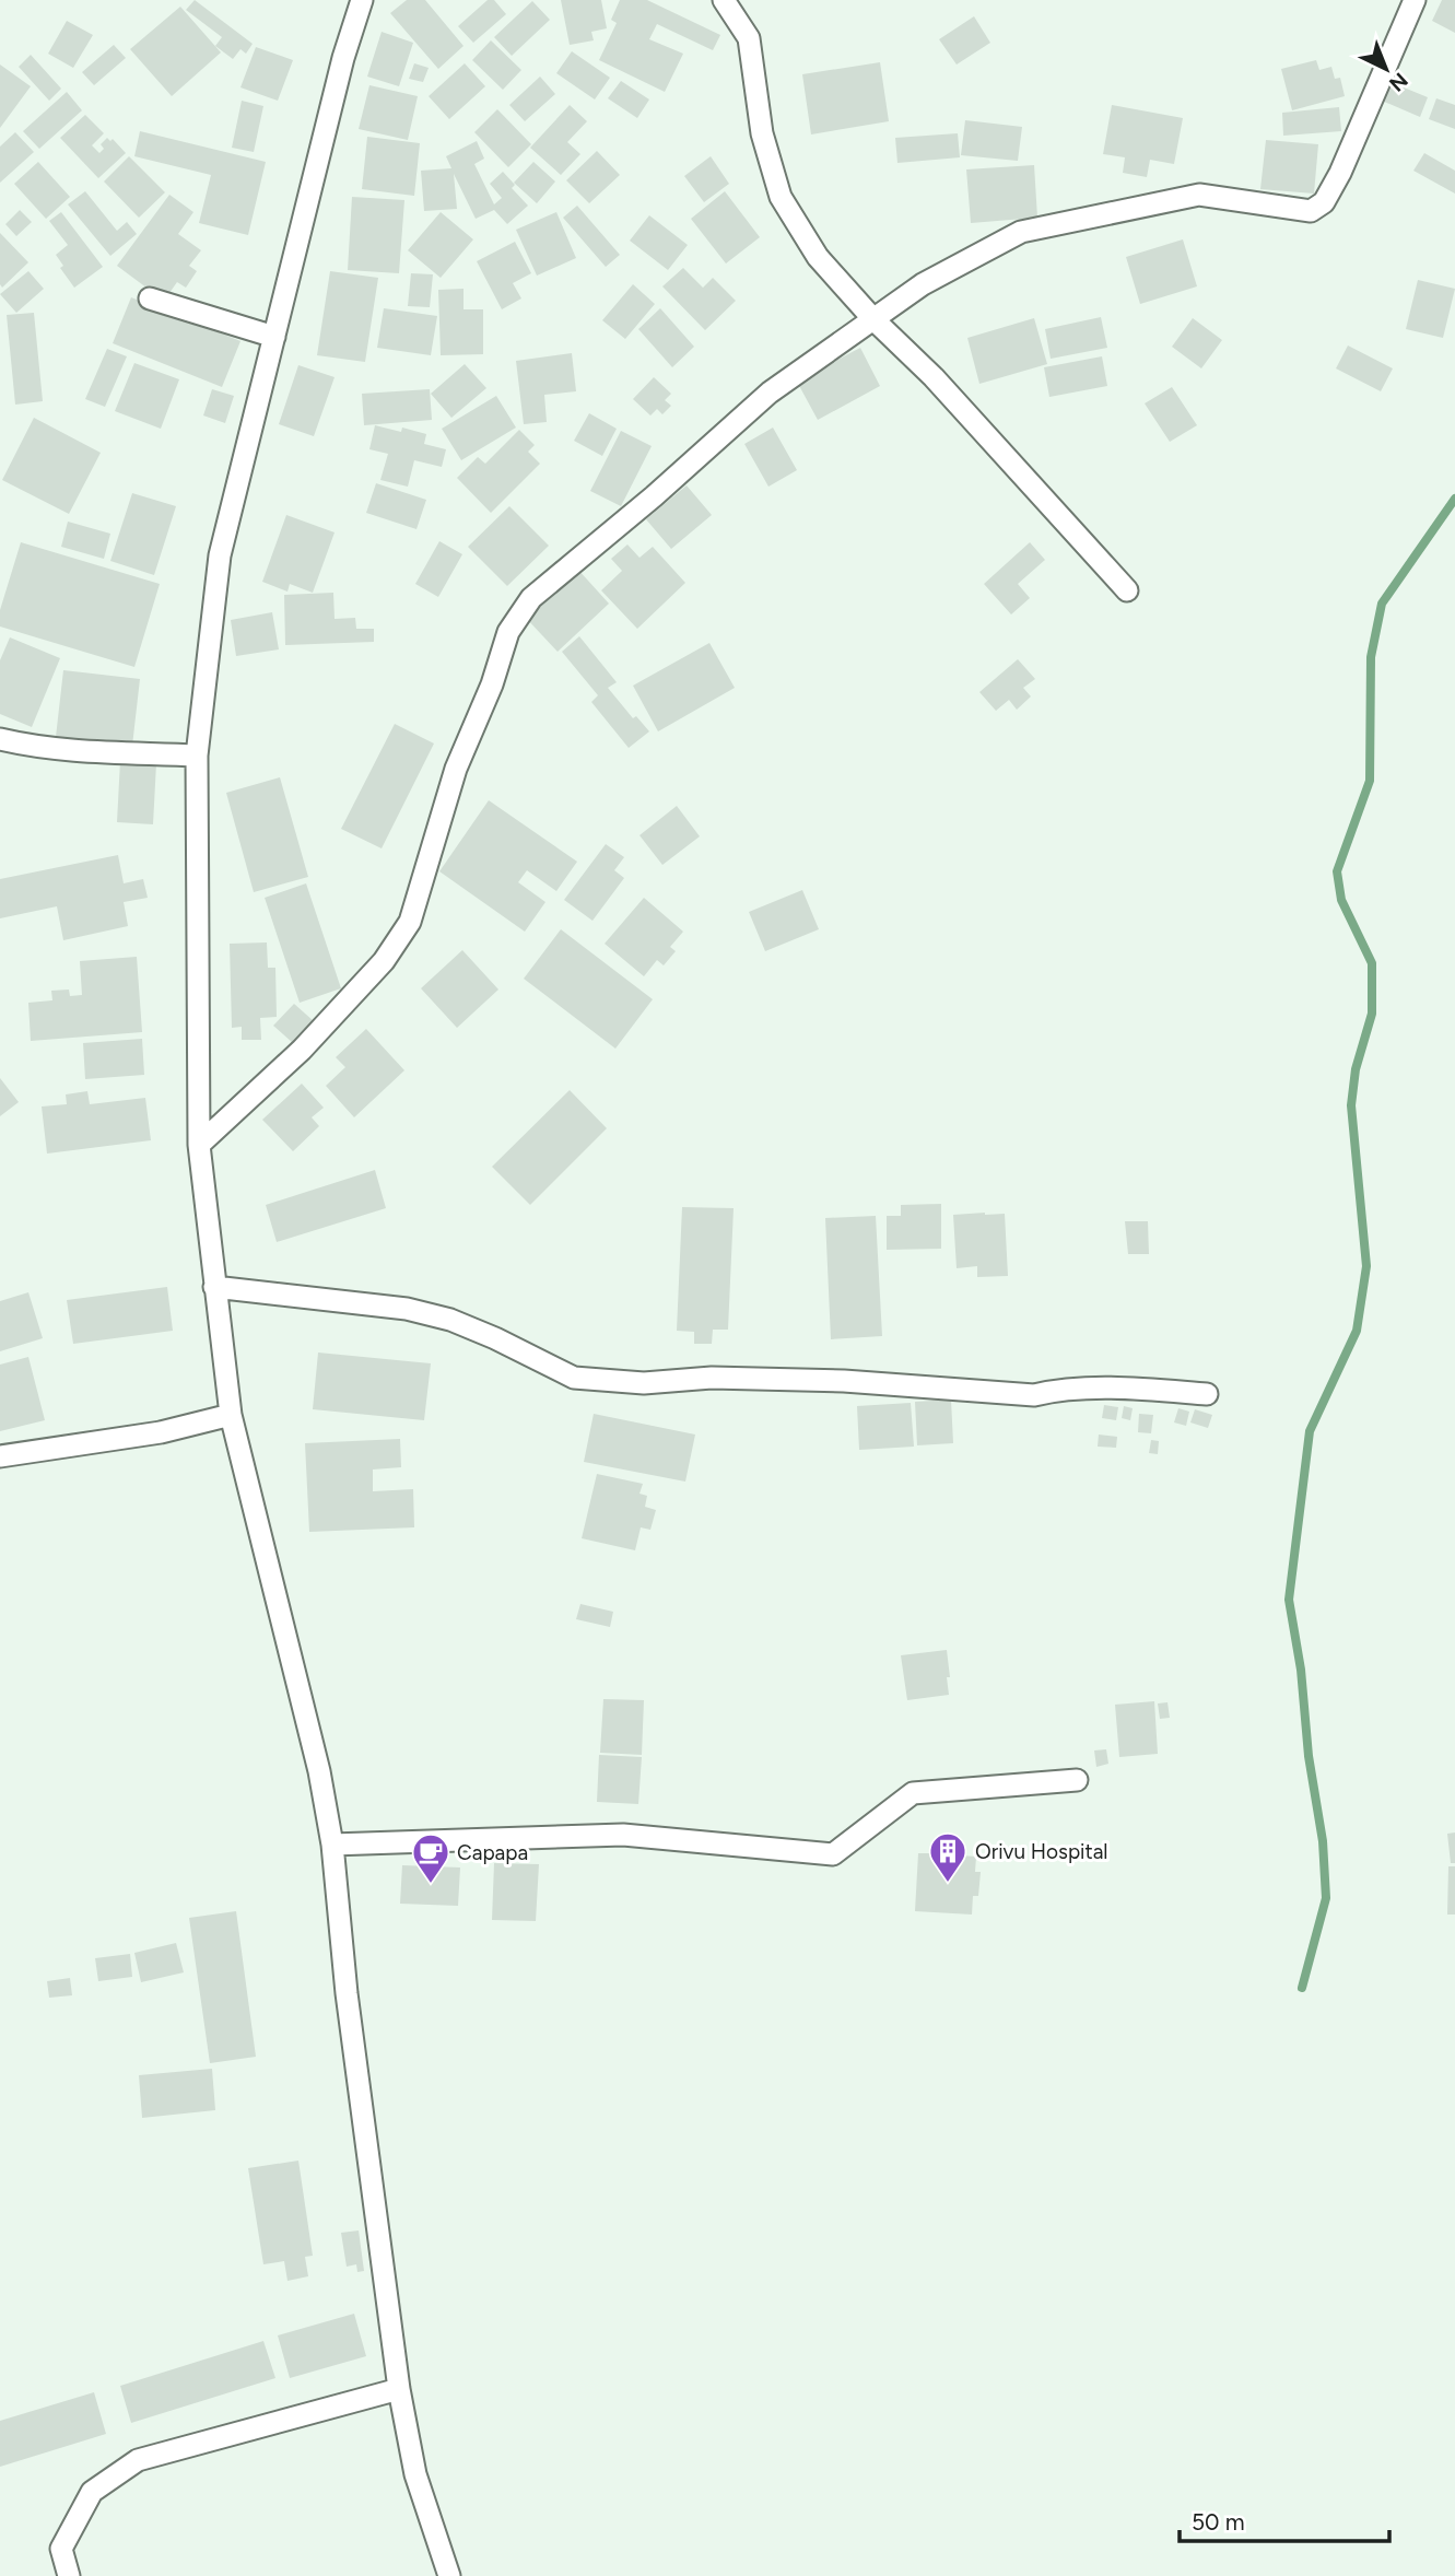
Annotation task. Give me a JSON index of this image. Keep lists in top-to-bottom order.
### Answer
{
  "places": {
    "building": ["Orivu Hospital"],
    "cafe": ["Capapa"]
  },
  "scale_bar": "50 m",
  "north": "bottom right"
}
